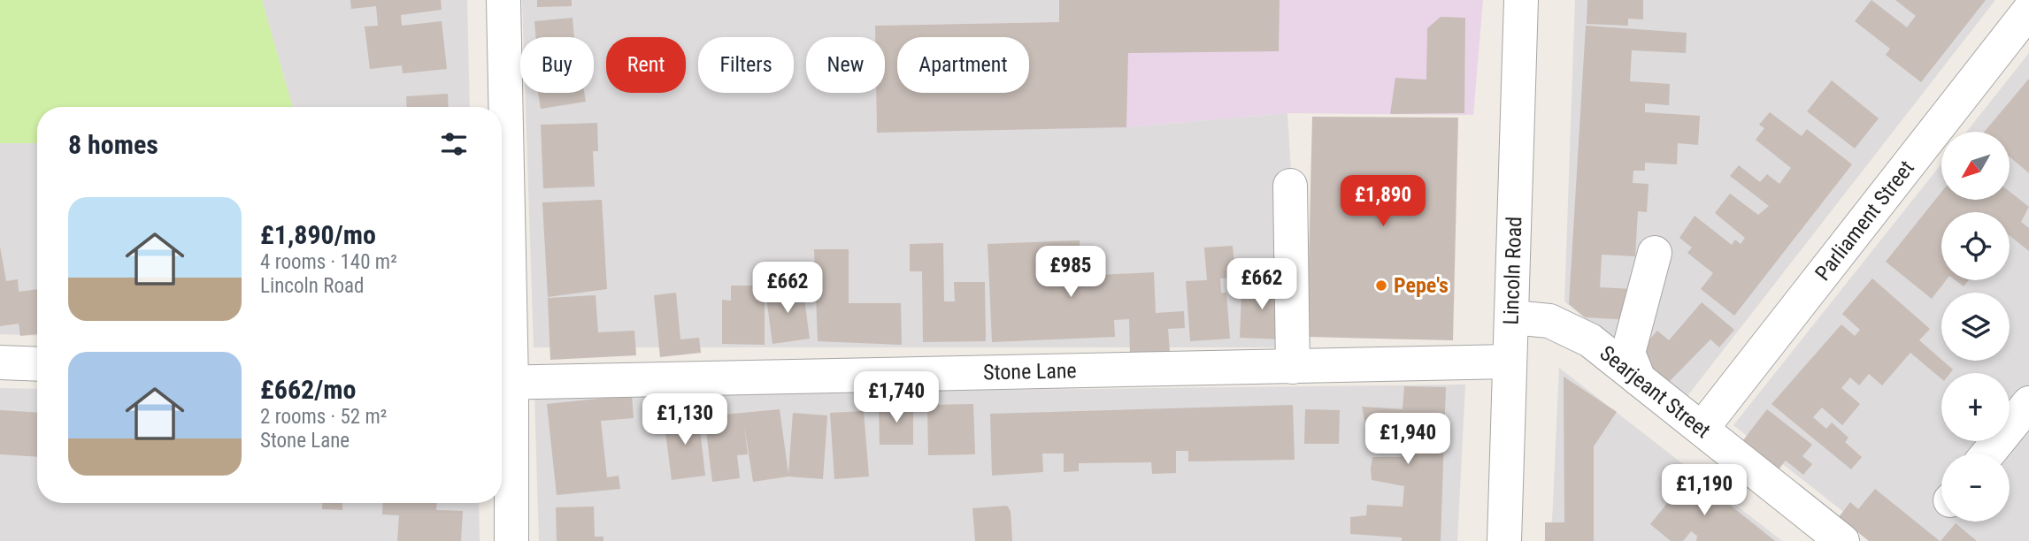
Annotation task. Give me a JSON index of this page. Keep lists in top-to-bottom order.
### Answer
{
  "streets": {
    "street": [
      "Parliament Street",
      "Lincoln Road",
      "Stone Lane",
      "Searjeant Street"
    ]
  },
  "crossings": [
    ["Parliament Street", "Searjeant Street"],
    ["Lincoln Road", "Stone Lane"],
    ["Lincoln Road", "Searjeant Street"]
  ],
  "places": ["Pepe's"],
  "north": "bottom left",
  "page": {
    "chip": [
      "Buy",
      "Rent",
      "Filters",
      "New",
      "Apartment"
    ],
    "heading": "8 homes",
    "map_buttons": ["+", "−"],
    "price": [
      "£1,890",
      "£985",
      "£662",
      "£662",
      "£1,740",
      "£1,130",
      "£1,940",
      "£1,190"
    ],
    "list": [
      {
        "name": "£1,890/mo",
        "note": "4 rooms · 140 m² · Lincoln Road"
      },
      {
        "name": "£662/mo",
        "note": "2 rooms · 52 m² · Stone Lane"
      }
    ]
  }
}
